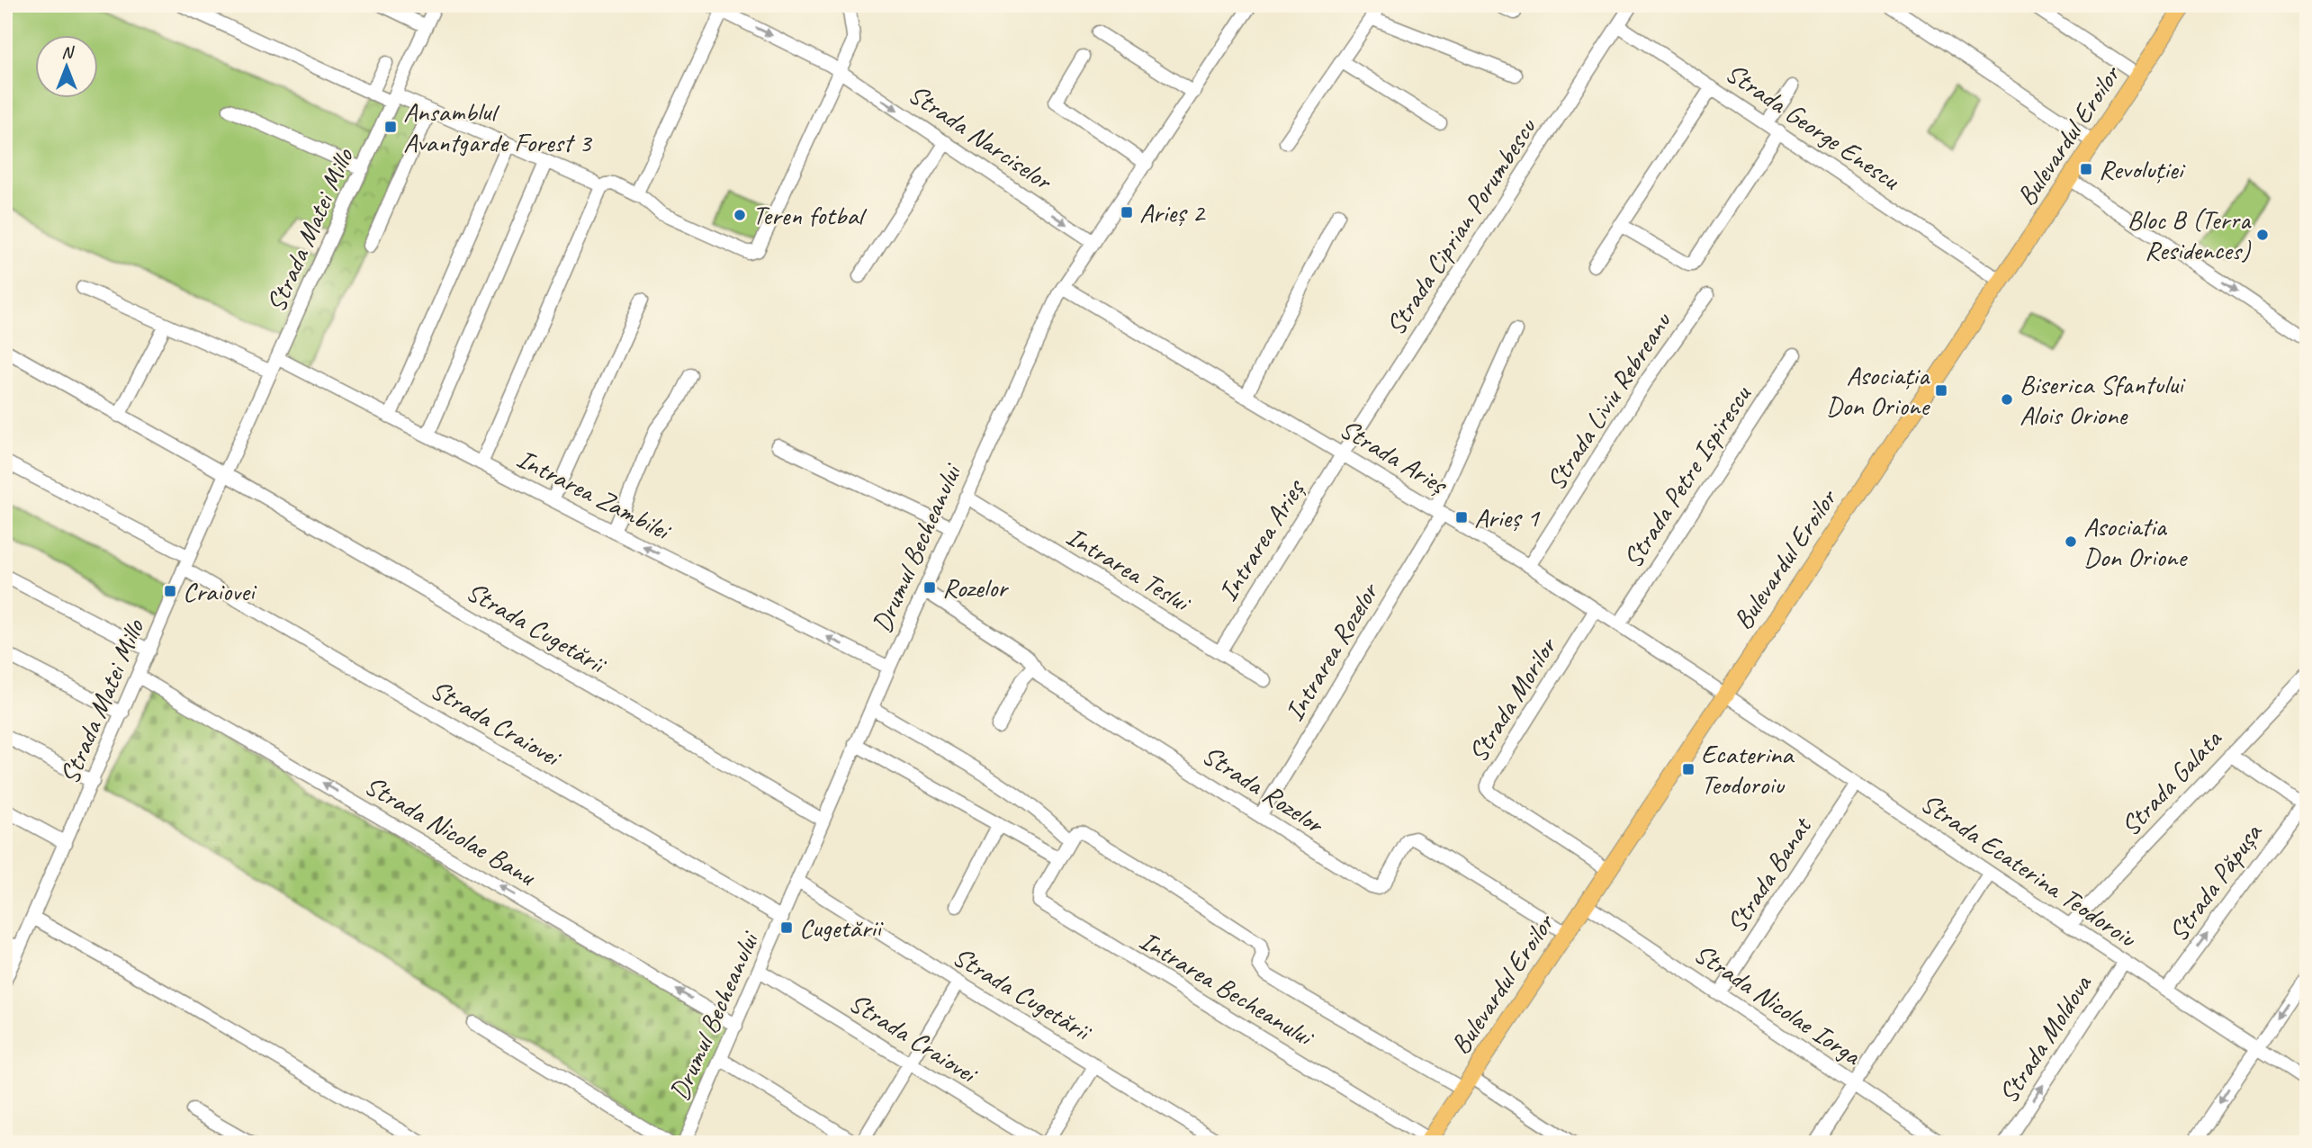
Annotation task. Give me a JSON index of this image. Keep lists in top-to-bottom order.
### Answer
{
  "streets": {
    "main road": ["Bulevardul Eroilor"],
    "street": [
      "Strada George Enescu",
      "Strada Narciselor",
      "Strada Ciprian Porumbescu",
      "Strada Matei Millo",
      "Strada Liviu Rebreanu",
      "Strada Arieș",
      "Strada Petre Ispirescu",
      "Intrarea Zambilei",
      "Intrarea Arieș",
      "Drumul Becheanului",
      "Intrarea Teslui",
      "Strada Cugetării",
      "Intrarea Rozelor",
      "Strada Morilor",
      "Strada Craiovei",
      "Strada Galata",
      "Strada Rozelor",
      "Strada Nicolae Banu",
      "Strada Ecaterina Teodoroiu",
      "Strada Banat",
      "Strada Păpușa",
      "Intrarea Becheanului",
      "Strada Nicolae Iorga",
      "Strada Moldova"
    ]
  },
  "crossings": [
    ["Strada George Enescu", "Bulevardul Eroilor"],
    ["Strada George Enescu", "Strada Ciprian Porumbescu"],
    ["Bulevardul Eroilor", "Strada Arieș"],
    ["Bulevardul Eroilor", "Strada Morilor"],
    ["Bulevardul Eroilor", "Strada Rozelor"],
    ["Bulevardul Eroilor", "Strada Ecaterina Teodoroiu"],
    ["Bulevardul Eroilor", "Intrarea Becheanului"],
    ["Bulevardul Eroilor", "Strada Nicolae Iorga"],
    ["Strada Narciselor", "Drumul Becheanului"],
    ["Strada Ciprian Porumbescu", "Strada Arieș"],
    ["Strada Ciprian Porumbescu", "Intrarea Arieș"],
    ["Strada Matei Millo", "Intrarea Zambilei"],
    ["Strada Matei Millo", "Strada Cugetării"],
    ["Strada Matei Millo", "Strada Craiovei"],
    ["Strada Matei Millo", "Strada Nicolae Banu"],
    ["Strada Liviu Rebreanu", "Strada Arieș"],
    ["Strada Arieș", "Strada Petre Ispirescu"],
    ["Strada Arieș", "Intrarea Arieș"],
    ["Strada Arieș", "Drumul Becheanului"],
    ["Strada Arieș", "Intrarea Rozelor"],
    ["Strada Arieș", "Strada Morilor"],
    ["Strada Arieș", "Strada Ecaterina Teodoroiu"],
    ["Intrarea Zambilei", "Drumul Becheanului"],
    ["Intrarea Arieș", "Intrarea Teslui"],
    ["Drumul Becheanului", "Intrarea Teslui"],
    ["Drumul Becheanului", "Strada Cugetării"],
    ["Drumul Becheanului", "Strada Craiovei"],
    ["Drumul Becheanului", "Strada Rozelor"],
    ["Drumul Becheanului", "Strada Nicolae Banu"],
    ["Intrarea Rozelor", "Strada Rozelor"],
    ["Strada Galata", "Strada Ecaterina Teodoroiu"],
    ["Strada Ecaterina Teodoroiu", "Strada Banat"],
    ["Strada Ecaterina Teodoroiu", "Strada Păpușa"],
    ["Strada Ecaterina Teodoroiu", "Strada Moldova"],
    ["Strada Banat", "Strada Nicolae Iorga"]
  ],
  "one_way": [
    "Strada Narciselor",
    "Intrarea Zambilei",
    "Strada Nicolae Banu",
    "Strada Moldova"
  ],
  "places": {
    "transit": [
      "Ansamblul Avantgarde Forest 3",
      "Revoluției",
      "Arieș 2",
      "Asociația Don Orione",
      "Arieș 1",
      "Rozelor",
      "Craiovei",
      "Ecaterina Teodoroiu",
      "Cugetării"
    ],
    "other": [
      "Teren fotbal",
      "Bloc B (Terra Residences)",
      "Biserica Sfantului Alois Orione",
      "Asociatia Don Orione"
    ]
  },
  "north": "top"
}
